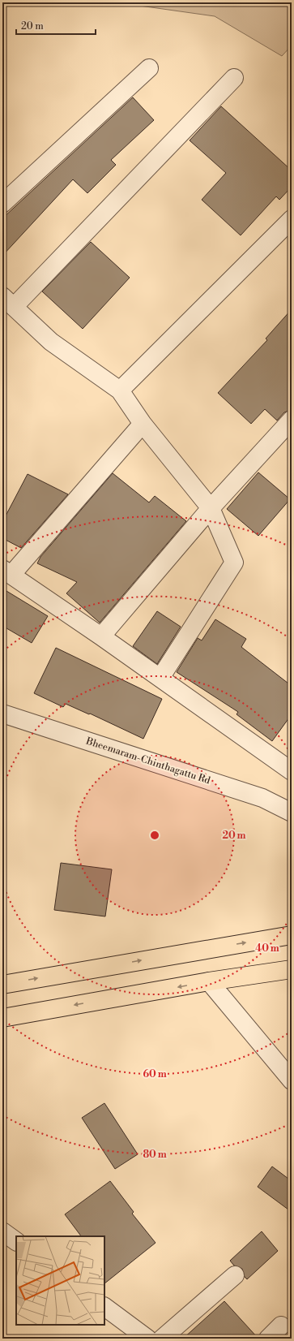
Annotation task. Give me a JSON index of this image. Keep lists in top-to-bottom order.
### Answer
{
  "streets": {
    "street": ["Bheemaram-Chinthagattu Rd"]
  },
  "scale_bar": "20 m",
  "rings": [
    "20 m",
    "40 m",
    "60 m",
    "80 m"
  ]
}
